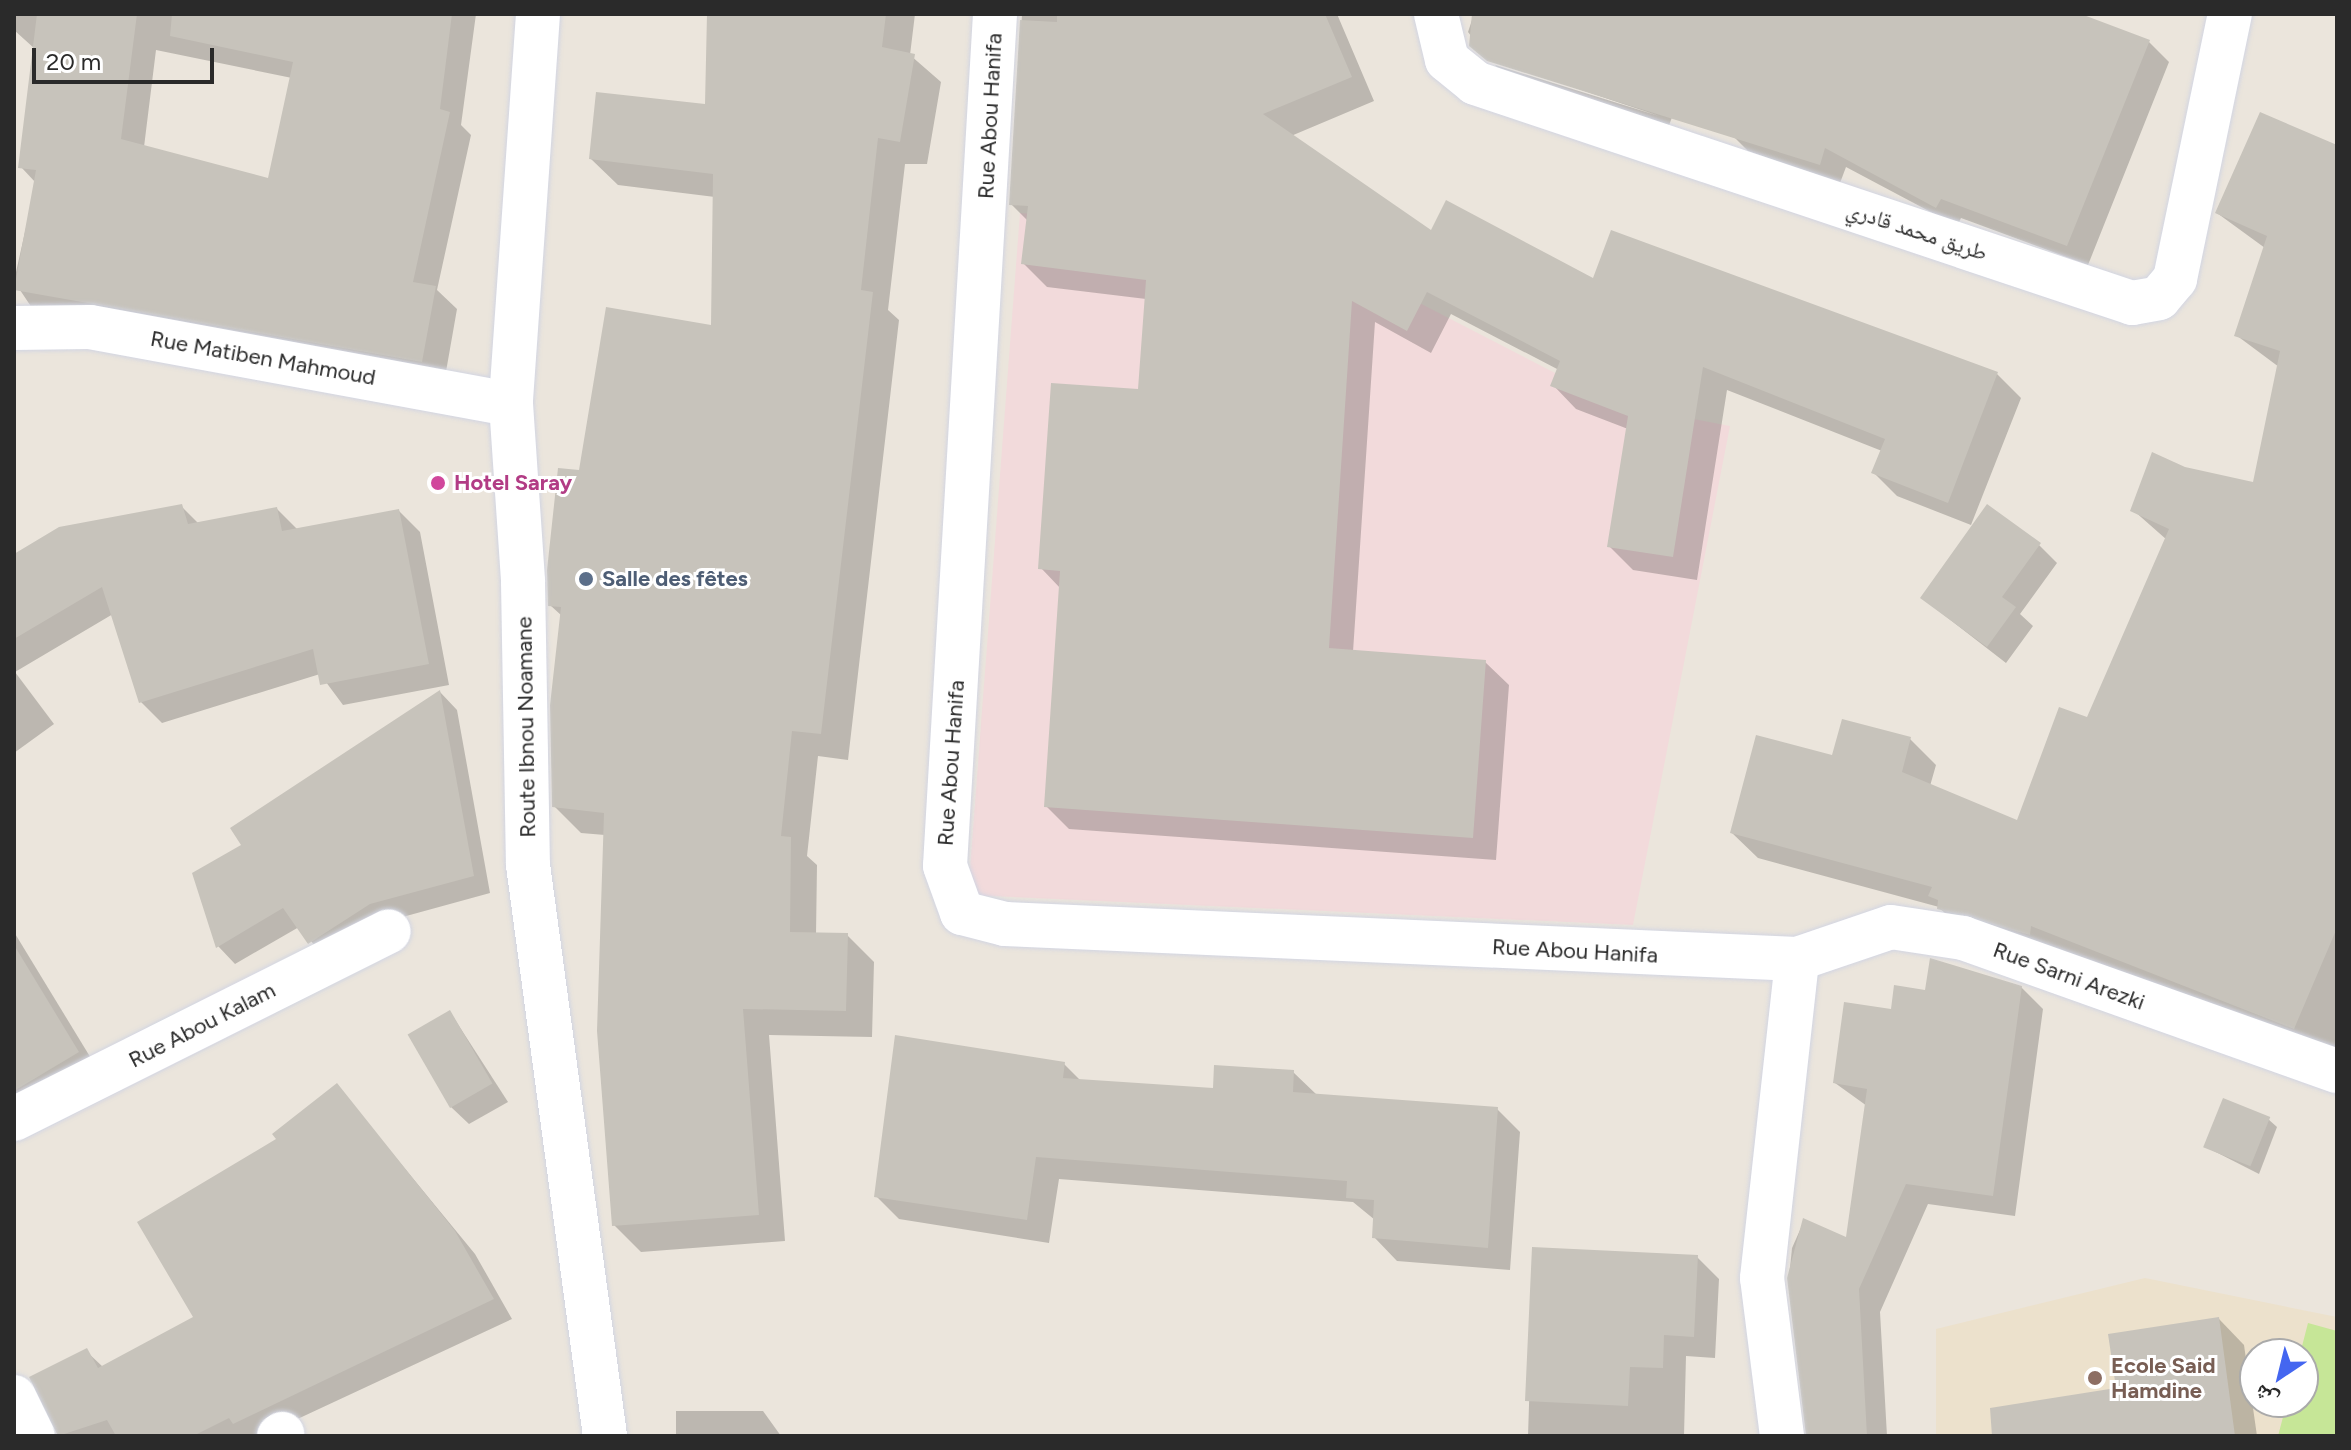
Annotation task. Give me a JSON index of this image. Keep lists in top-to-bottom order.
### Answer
{
  "streets": {
    "street": [
      "Rue Abou Hanifa",
      "طريق محمد قادري",
      "Rue Matiben Mahmoud",
      "Route Ibnou Noamane",
      "Rue Sarni Arezki",
      "Rue Abou Kalam"
    ]
  },
  "crossings": [
    ["Rue Abou Hanifa", "Rue Sarni Arezki"],
    ["Rue Matiben Mahmoud", "Route Ibnou Noamane"]
  ],
  "places": ["Hotel Saray", "Salle des fêtes", "Ecole Said Hamdine"],
  "scale_bar": "20 m",
  "north": "bottom left"
}
